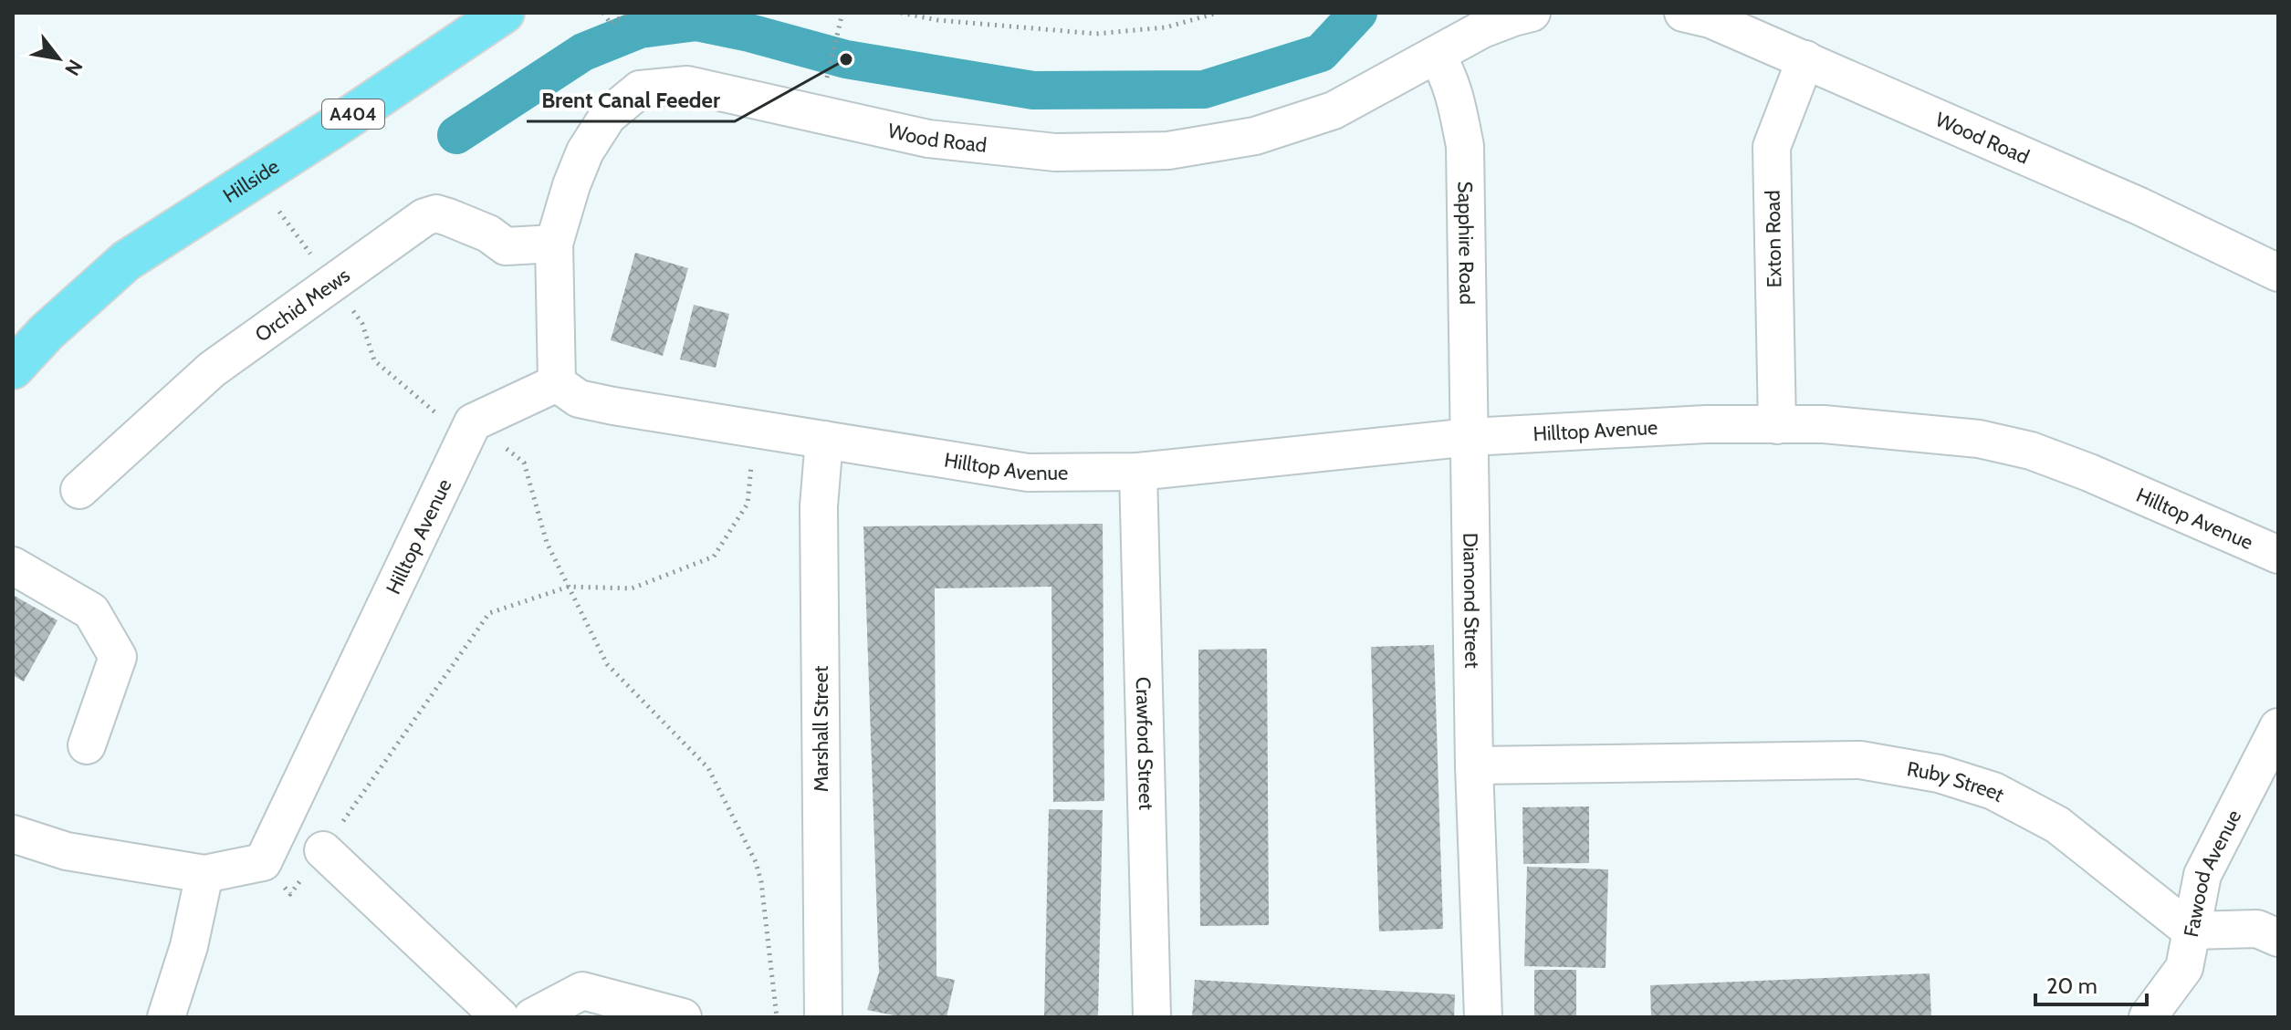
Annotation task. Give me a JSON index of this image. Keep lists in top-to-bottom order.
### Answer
{
  "streets": {
    "main road": ["A404", "Hillside"],
    "street": [
      "Wood Road",
      "Exton Road",
      "Sapphire Road",
      "Orchid Mews",
      "Hilltop Avenue",
      "Diamond Street",
      "Marshall Street",
      "Crawford Street",
      "Ruby Street",
      "Fawood Avenue"
    ]
  },
  "crossings": [
    ["Wood Road", "Exton Road"],
    ["Wood Road", "Sapphire Road"],
    ["Wood Road", "Orchid Mews"],
    ["Wood Road", "Hilltop Avenue"],
    ["Exton Road", "Hilltop Avenue"],
    ["Sapphire Road", "Hilltop Avenue"],
    ["Sapphire Road", "Diamond Street"],
    ["Hilltop Avenue", "Diamond Street"],
    ["Hilltop Avenue", "Marshall Street"],
    ["Hilltop Avenue", "Crawford Street"],
    ["Diamond Street", "Ruby Street"],
    ["Ruby Street", "Fawood Avenue"]
  ],
  "places": ["Brent Canal Feeder"],
  "scale_bar": "20 m",
  "north": "bottom right"
}
